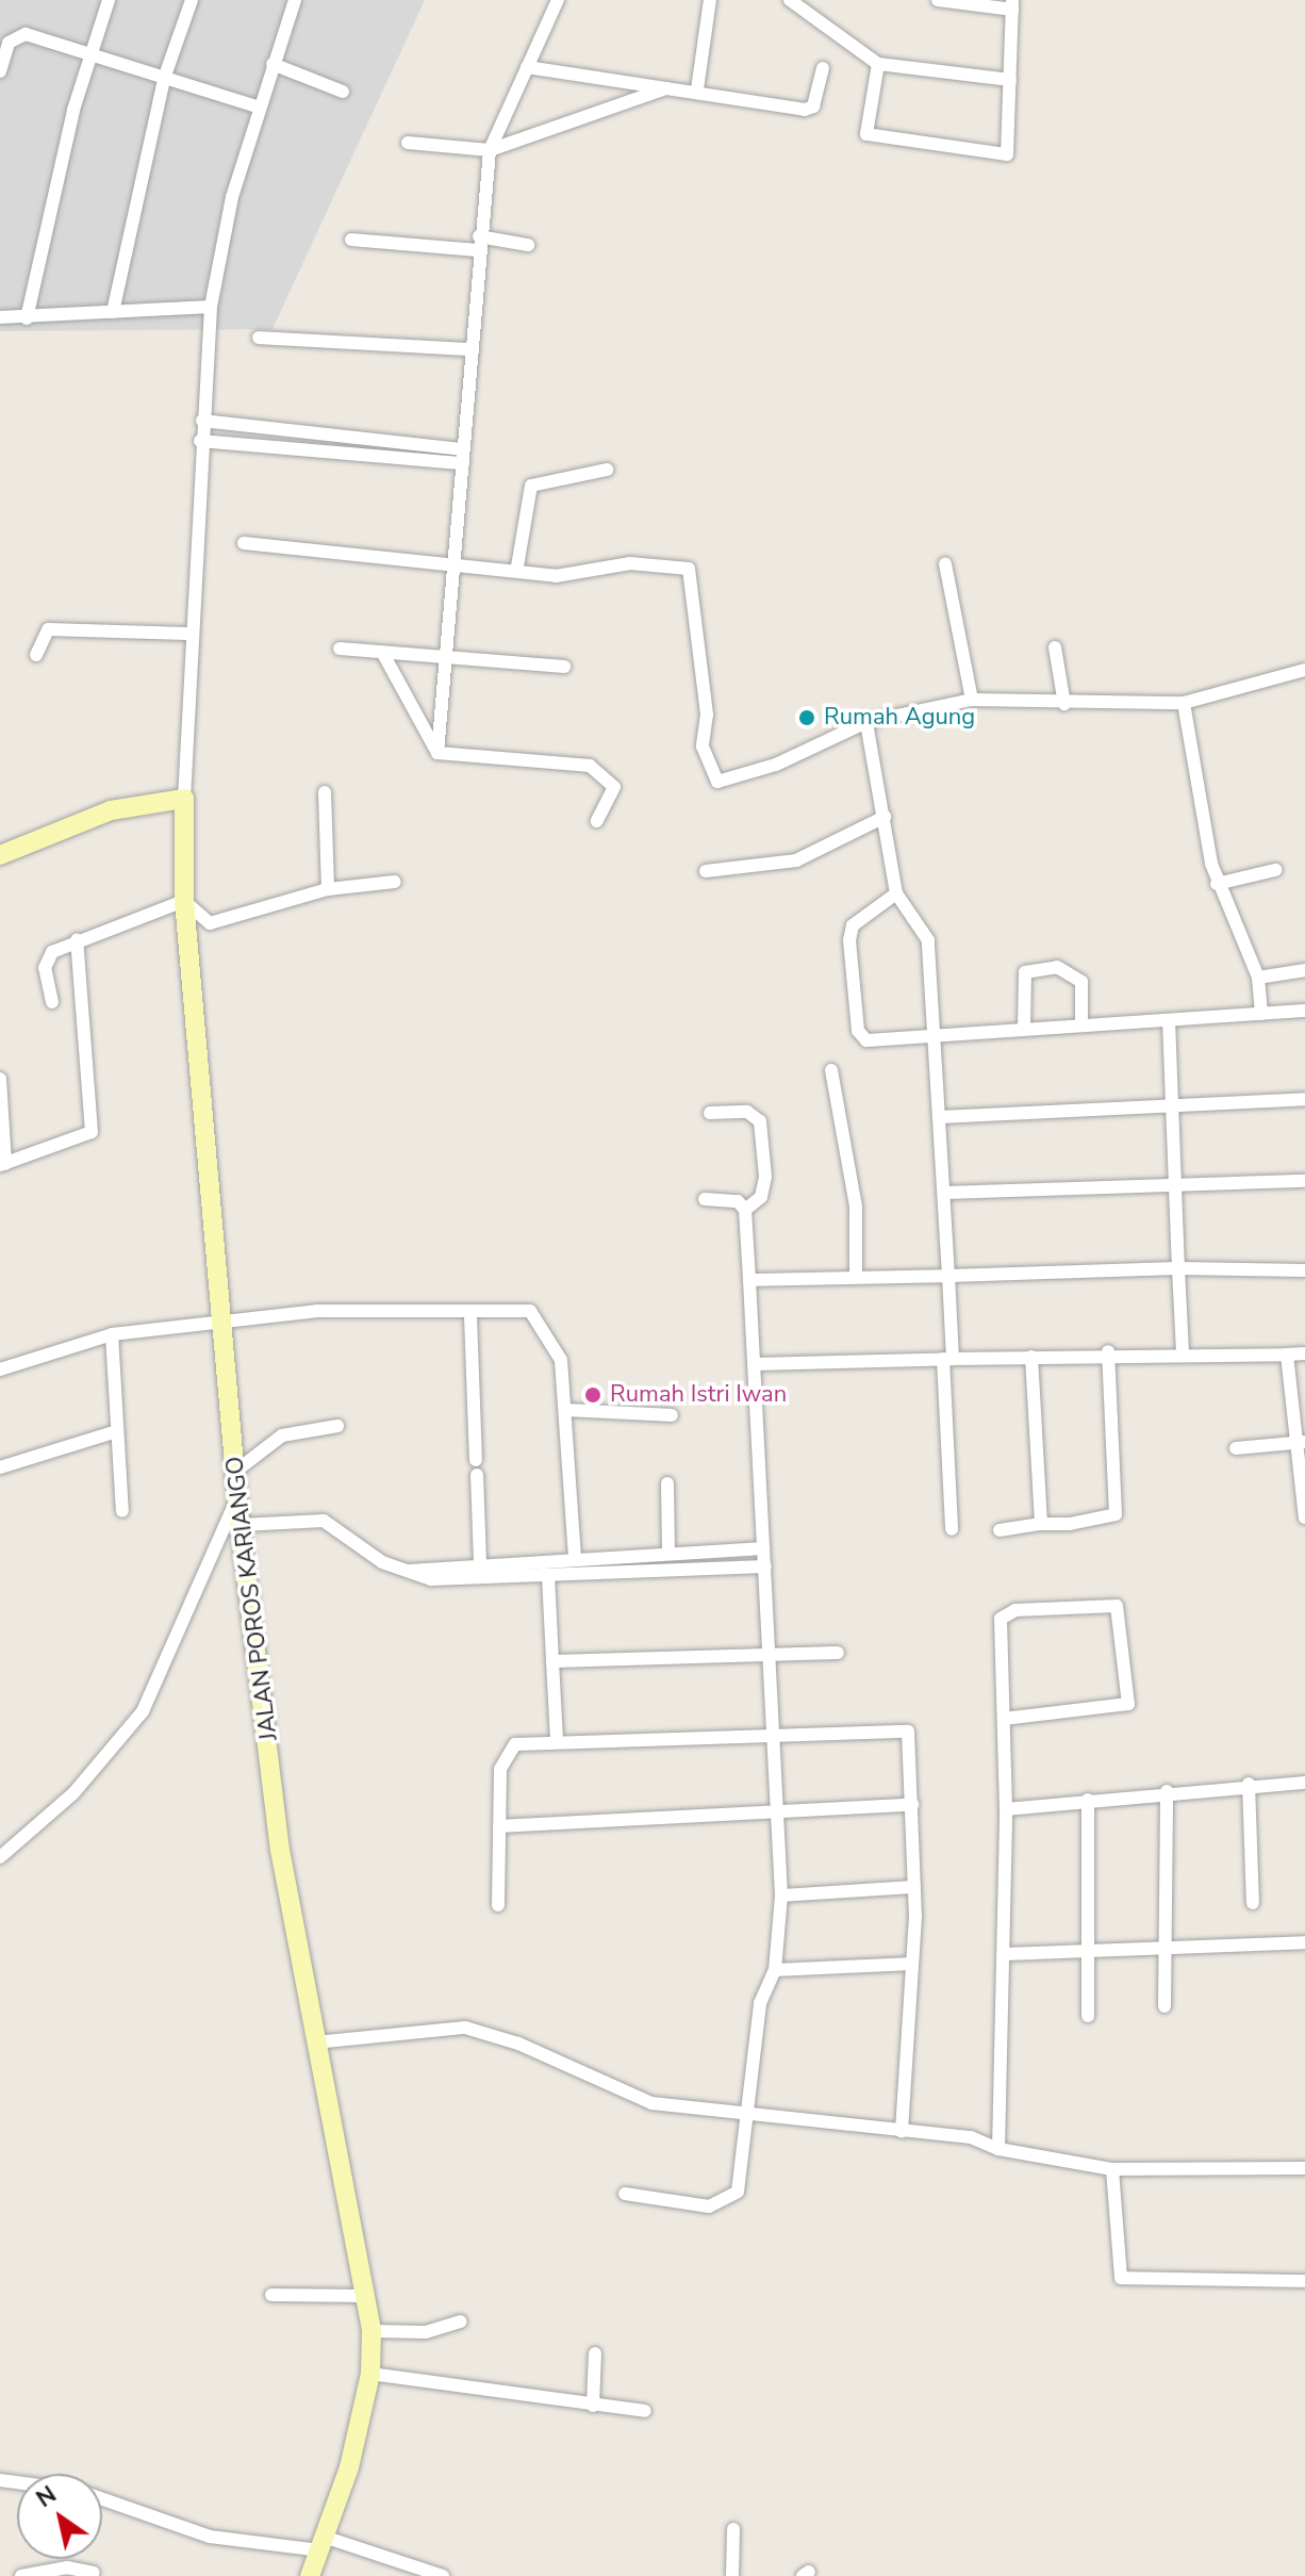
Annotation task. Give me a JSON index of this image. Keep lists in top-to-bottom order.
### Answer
{
  "streets": {
    "main road": ["JALAN POROS KARIANGO"]
  },
  "places": ["Rumah Agung", "Rumah Istri Iwan"],
  "north": "top left"
}
